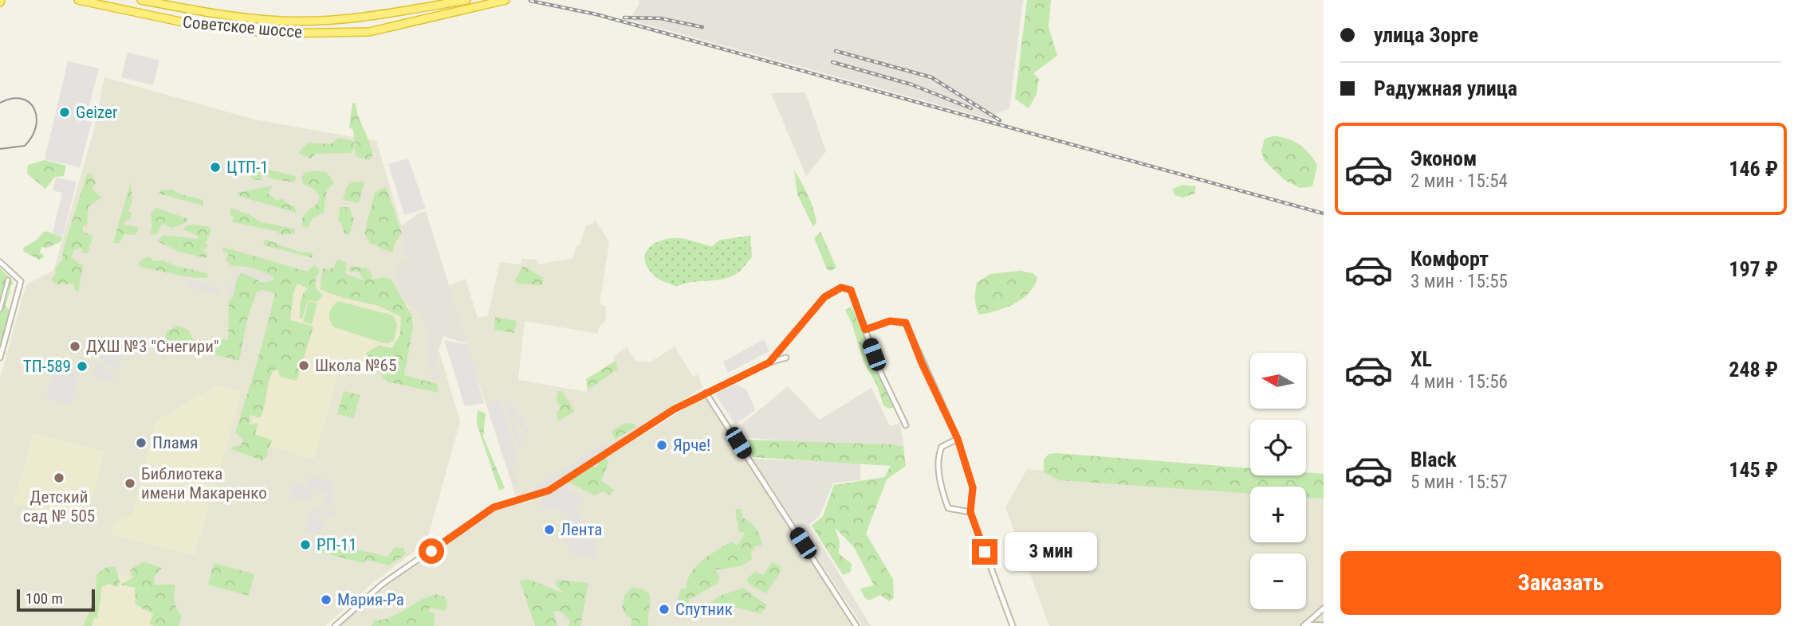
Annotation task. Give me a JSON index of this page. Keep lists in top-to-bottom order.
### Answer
{
  "streets": {
    "highway": ["Советское шоссе"]
  },
  "places": [
    "Geizer",
    "ЦТП-1",
    "ДХШ №3 \"Снегири\"",
    "Школа №65",
    "ТП-589",
    "Пламя",
    "Ярче!",
    "Детский сад № 505",
    "Библиотека имени Макаренко",
    "Лента",
    "РП-11",
    "Мария-Ра",
    "Спутник"
  ],
  "scale_bar": "100 m",
  "north": "left",
  "page": {
    "banner": ["улица Зорге", "Радужная улица"],
    "list": [
      {
        "name": "Эконом",
        "note": "2 мин · 15:54",
        "value": "146 ₽"
      },
      {
        "name": "Комфорт",
        "note": "3 мин · 15:55",
        "value": "197 ₽"
      },
      {
        "name": "XL",
        "note": "4 мин · 15:56",
        "value": "248 ₽"
      },
      {
        "name": "Black",
        "note": "5 мин · 15:57",
        "value": "145 ₽"
      }
    ],
    "map_buttons": ["+", "−"],
    "bubble": "3 мин",
    "buttons": "Заказать",
    "scale": "100 m"
  }
}
